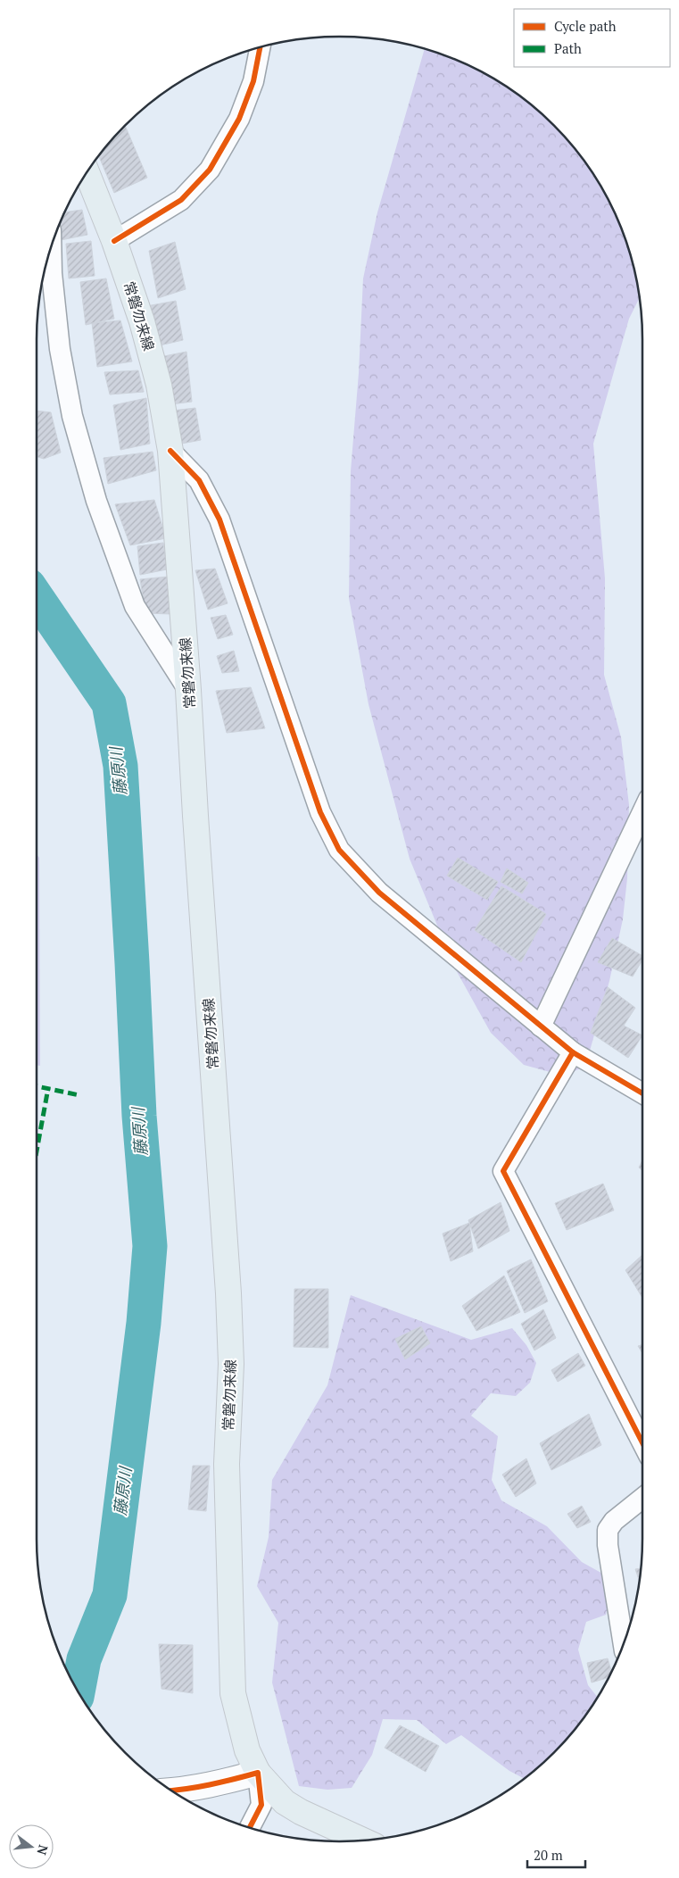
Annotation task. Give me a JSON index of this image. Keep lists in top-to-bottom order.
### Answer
{
  "streets": {
    "main road": ["常磐勿来線"]
  },
  "water": ["藤原川"],
  "legend": ["Cycle path", "Path"],
  "scale_bar": "20 m",
  "north": "right"
}
